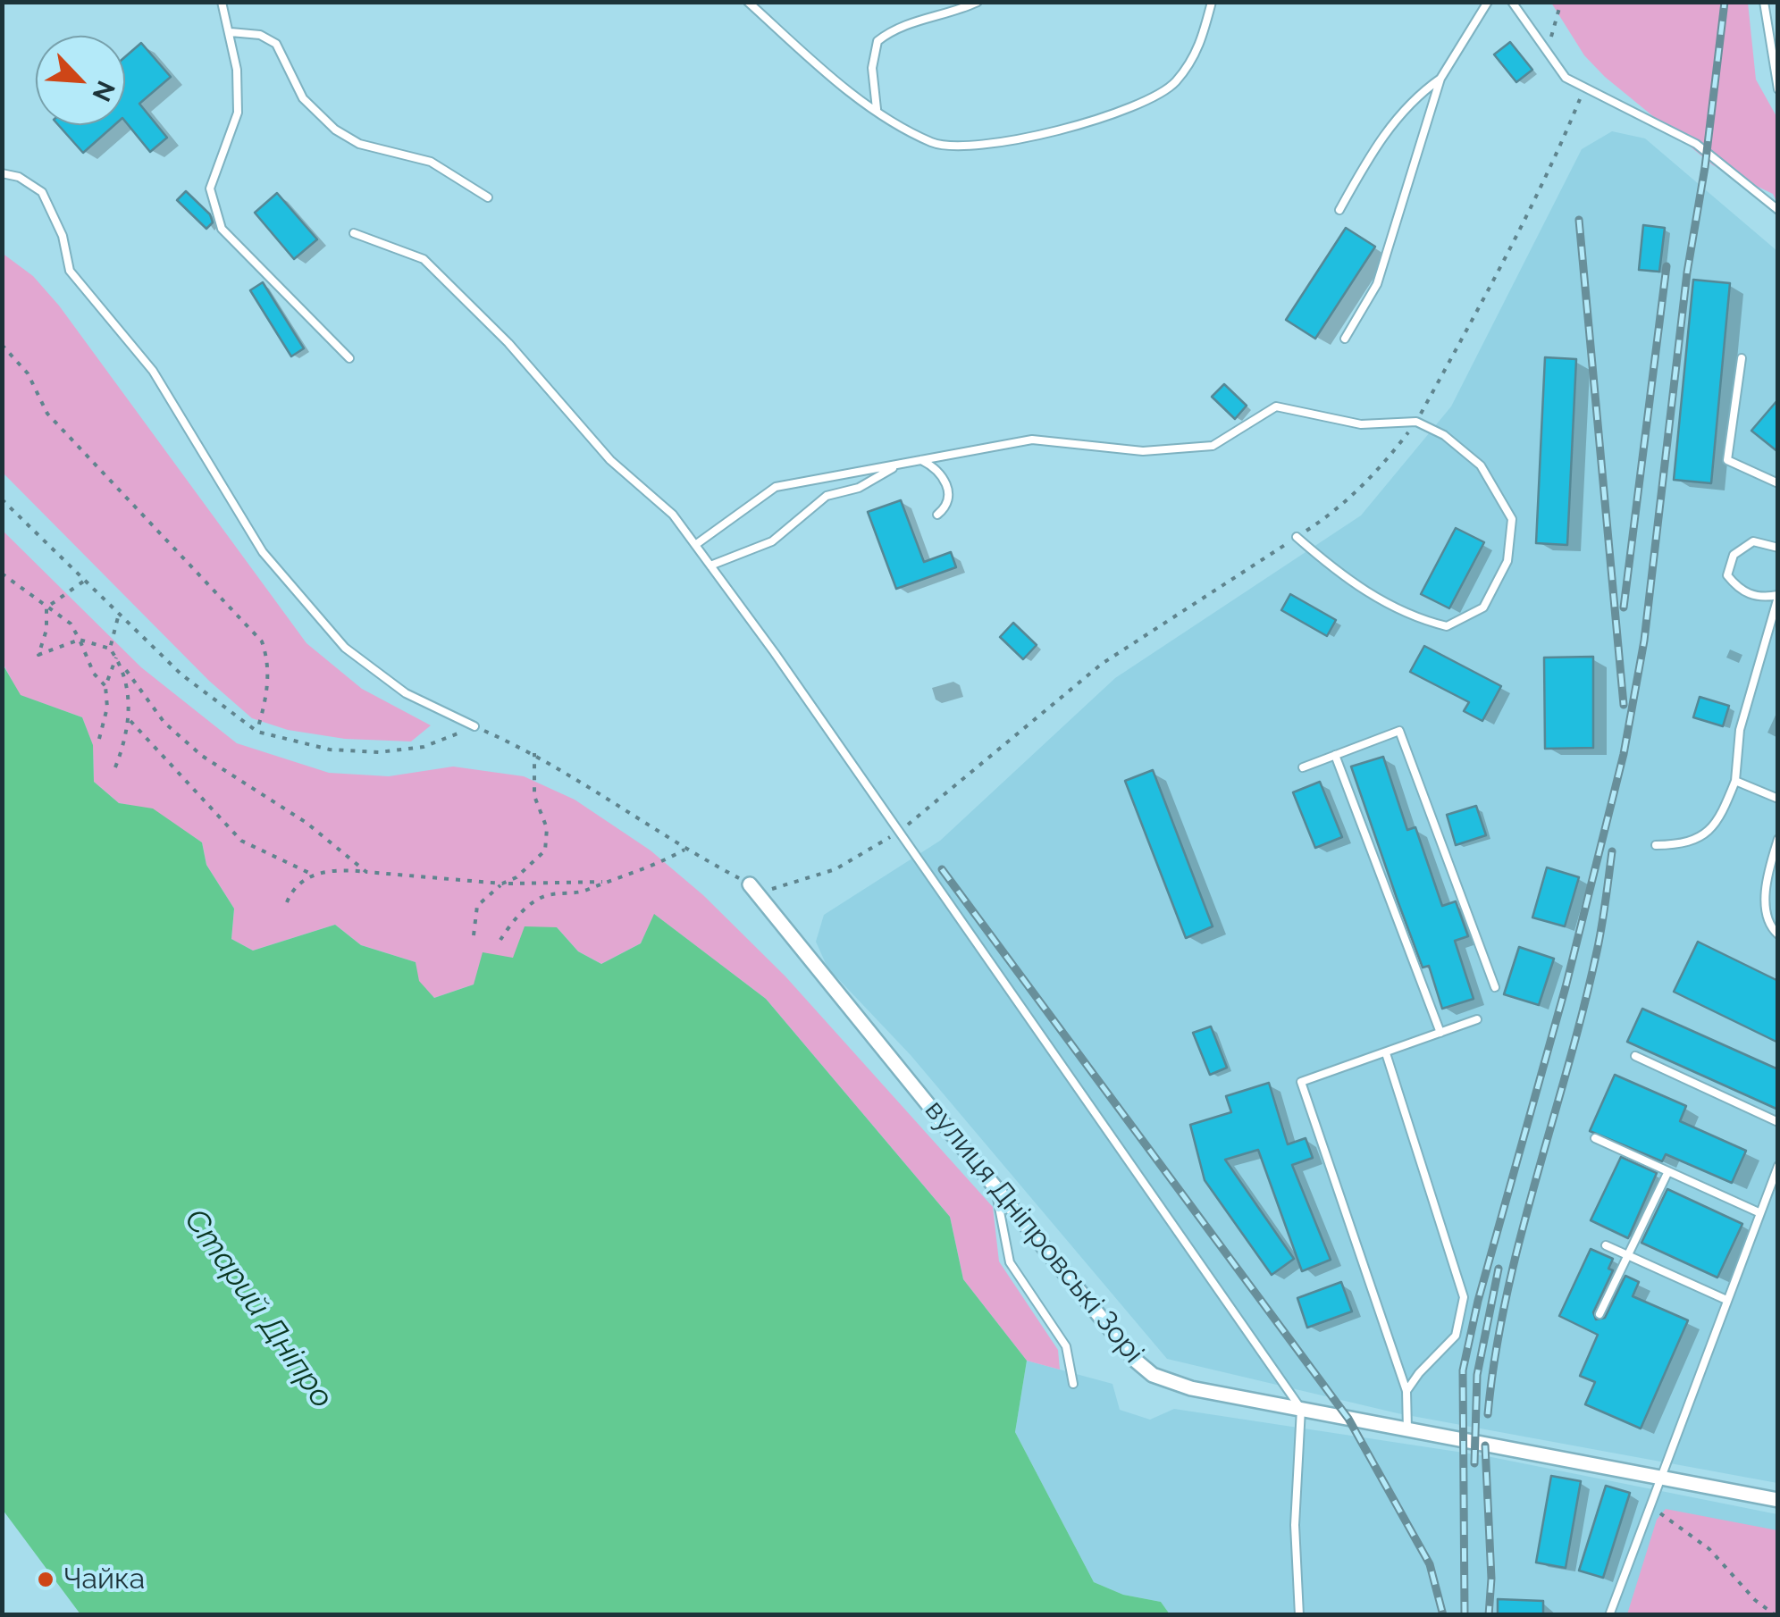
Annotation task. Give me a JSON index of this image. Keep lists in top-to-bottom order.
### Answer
{
  "streets": {
    "street": ["вулиця Дніпровські Зорі"]
  },
  "water": ["Старий Дніпро"],
  "places": ["Чайка"],
  "north": "bottom right"
}
